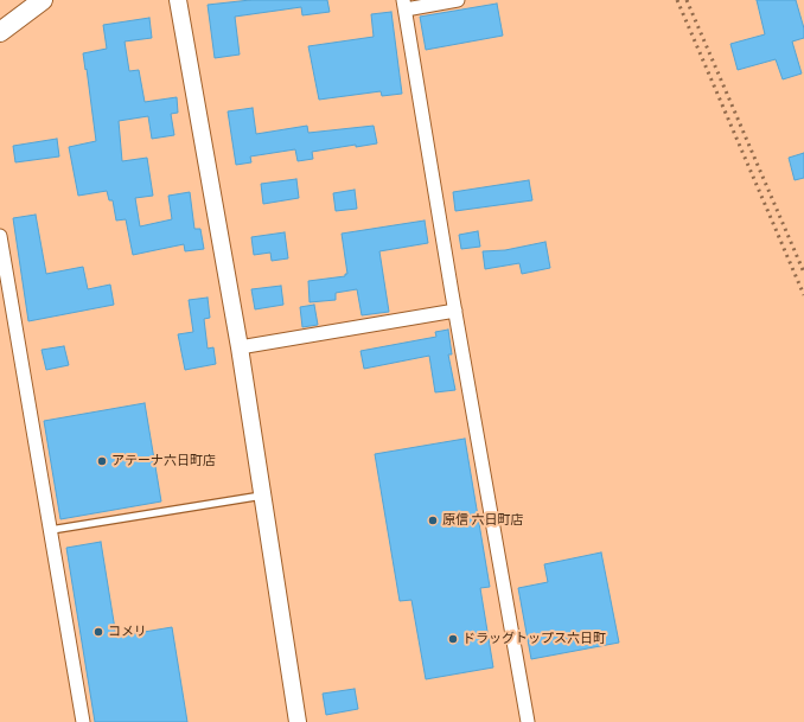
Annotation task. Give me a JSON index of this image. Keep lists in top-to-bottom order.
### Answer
{
  "places": [
    "アテーナ六日町店",
    "原信 六日町店",
    "コメリ",
    "ドラッグトップス六日町"
  ]
}
